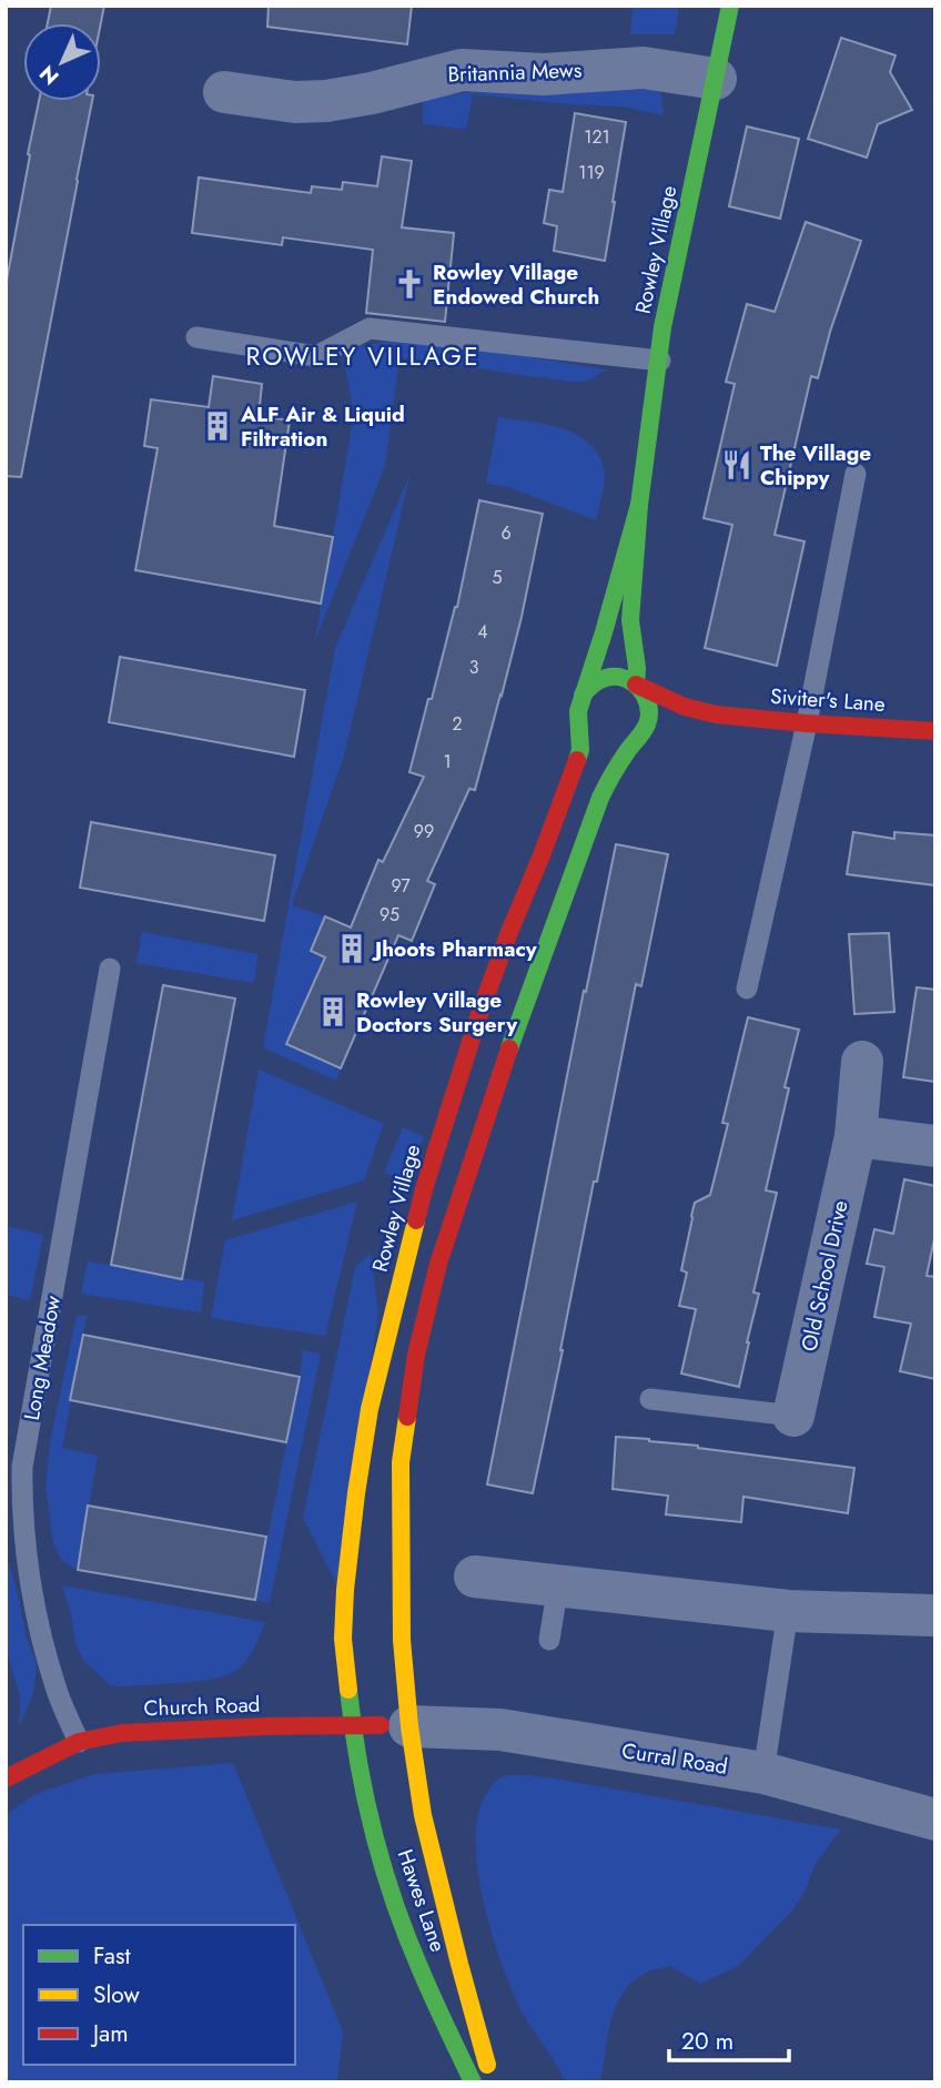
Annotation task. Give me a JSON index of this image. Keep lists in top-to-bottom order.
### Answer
{
  "streets": {
    "main road": [
      "Rowley Village",
      "Siviter's Lane",
      "Church Road",
      "Hawes Lane"
    ],
    "street": ["Britannia Mews", "Old School Drive", "Curral Road"],
    "lane": ["Long Meadow"]
  },
  "crossings": [
    ["Britannia Mews", "Rowley Village"],
    ["Rowley Village", "Siviter's Lane"],
    ["Rowley Village", "Church Road"],
    ["Rowley Village", "Curral Road"],
    ["Rowley Village", "Hawes Lane"],
    ["Long Meadow", "Church Road"],
    ["Church Road", "Curral Road"],
    ["Church Road", "Hawes Lane"],
    ["Curral Road", "Hawes Lane"]
  ],
  "districts": ["ROWLEY VILLAGE"],
  "places": {
    "church": ["Rowley Village Endowed Church"],
    "building": ["ALF Air & Liquid Filtration", "Jhoots Pharmacy", "Rowley Village Doctors Surgery"],
    "restaurant": ["The Village Chippy"]
  },
  "house_numbers": [
    "121",
    "119",
    "6",
    "5",
    "4",
    "3",
    "2",
    "1",
    "99",
    "97",
    "95"
  ],
  "legend": ["Fast", "Slow", "Jam"],
  "scale_bar": "20 m",
  "north": "bottom left"
}
